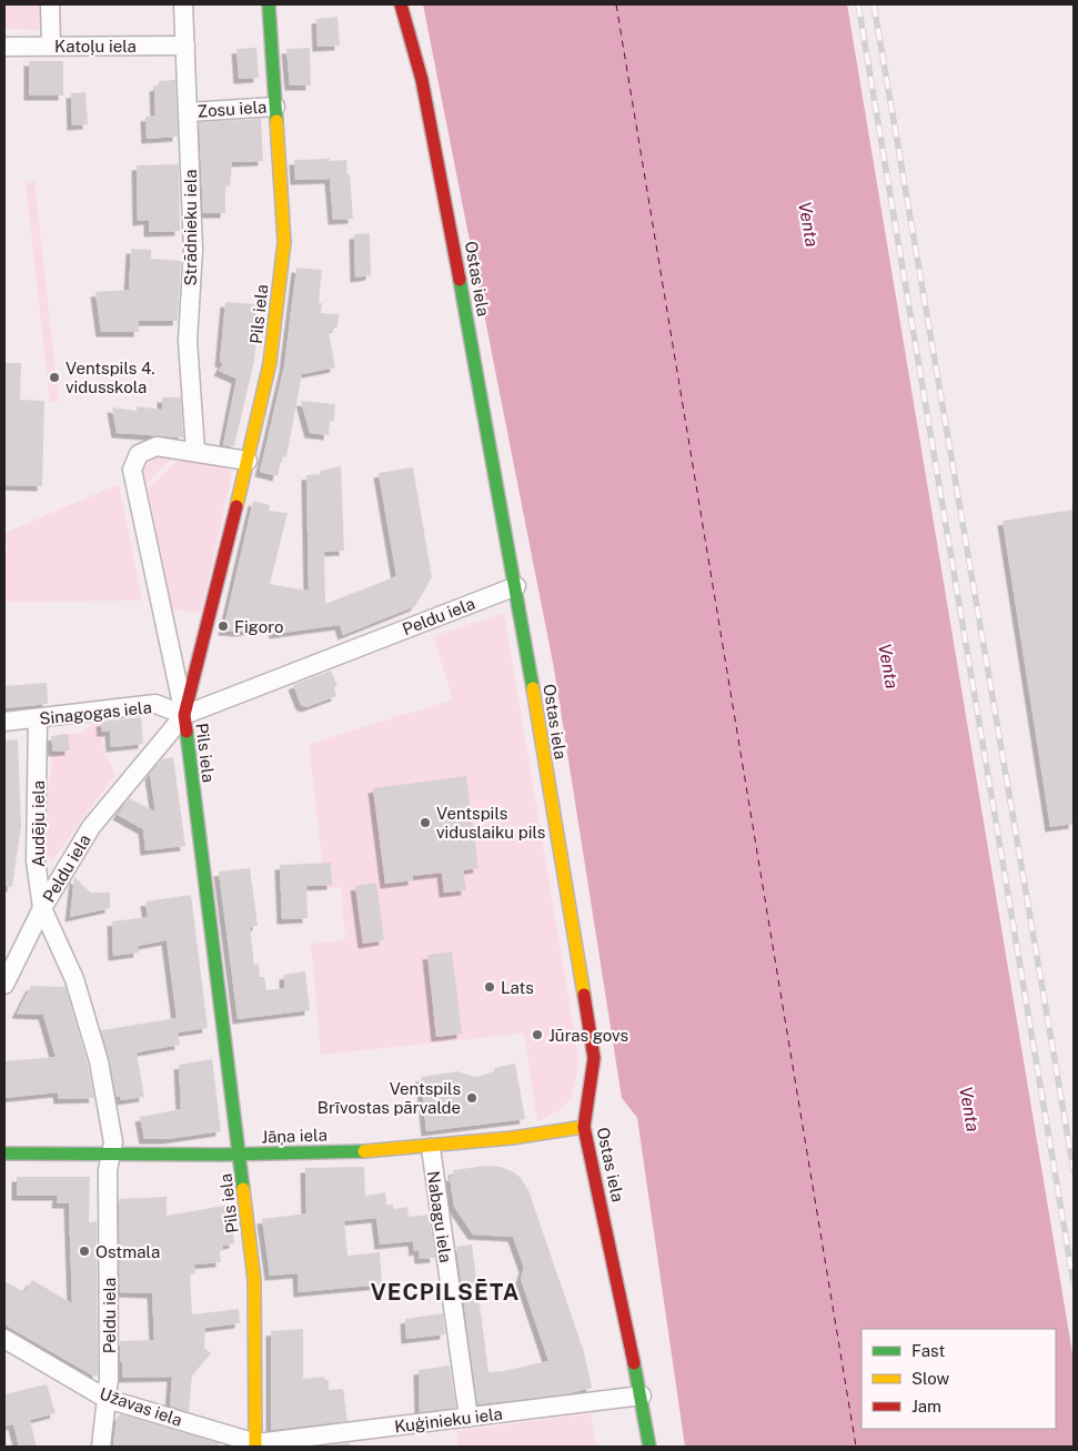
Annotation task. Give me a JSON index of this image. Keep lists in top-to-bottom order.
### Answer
{
  "streets": {
    "street": [
      "Katoļu iela",
      "Zosu iela",
      "Strādnieku iela",
      "Ostas iela",
      "Pils iela",
      "Peldu iela",
      "Sinagogas iela",
      "Audēju iela",
      "Jāņa iela",
      "Nabagu iela",
      "Užavas iela",
      "Kuģinieku iela"
    ]
  },
  "crossings": [
    ["Katoļu iela", "Strādnieku iela"],
    ["Zosu iela", "Strādnieku iela"],
    ["Zosu iela", "Pils iela"],
    ["Ostas iela", "Peldu iela"],
    ["Ostas iela", "Jāņa iela"],
    ["Ostas iela", "Kuģinieku iela"],
    ["Pils iela", "Peldu iela"],
    ["Pils iela", "Sinagogas iela"],
    ["Pils iela", "Jāņa iela"],
    ["Pils iela", "Užavas iela"],
    ["Pils iela", "Kuģinieku iela"],
    ["Peldu iela", "Sinagogas iela"],
    ["Peldu iela", "Audēju iela"],
    ["Peldu iela", "Jāņa iela"],
    ["Peldu iela", "Užavas iela"],
    ["Sinagogas iela", "Audēju iela"],
    ["Jāņa iela", "Nabagu iela"],
    ["Nabagu iela", "Kuģinieku iela"],
    ["Užavas iela", "Kuģinieku iela"]
  ],
  "districts": ["VECPILSĒTA"],
  "water": ["Venta"],
  "places": [
    "Ventspils 4. vidusskola",
    "Figoro",
    "Ventspils viduslaiku pils",
    "Lats",
    "Jūras govs",
    "Ventspils Brīvostas pārvalde",
    "Ostmala"
  ],
  "legend": ["Fast", "Slow", "Jam"]
}
